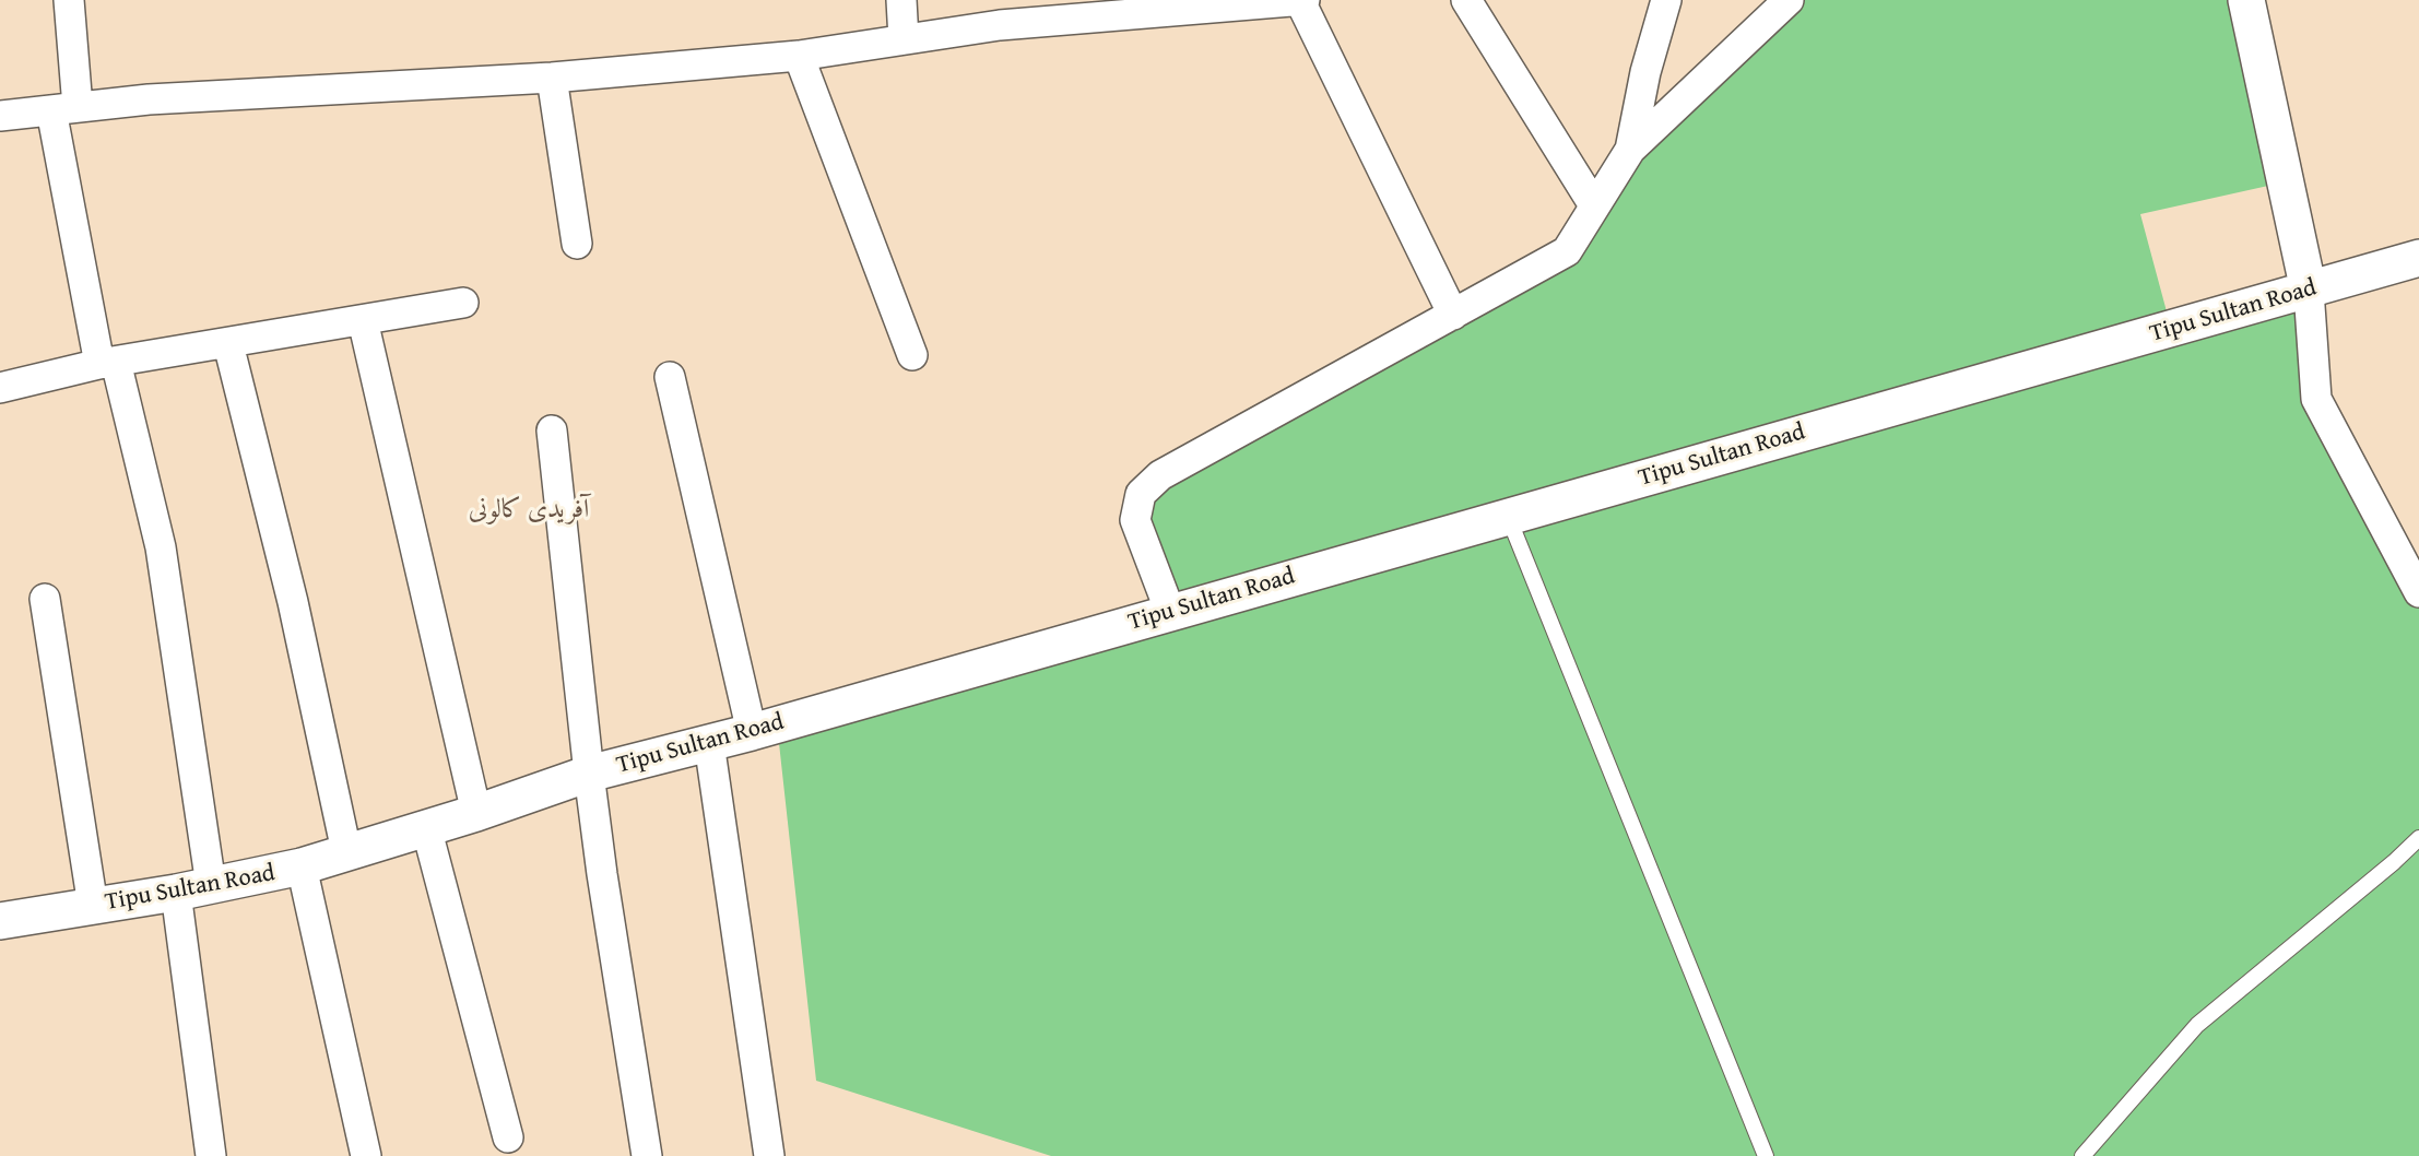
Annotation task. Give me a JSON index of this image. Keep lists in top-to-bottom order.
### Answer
{
  "streets": {
    "main road": ["Tipu Sultan Road"]
  },
  "districts": ["آفریدی کالونی"]
}
